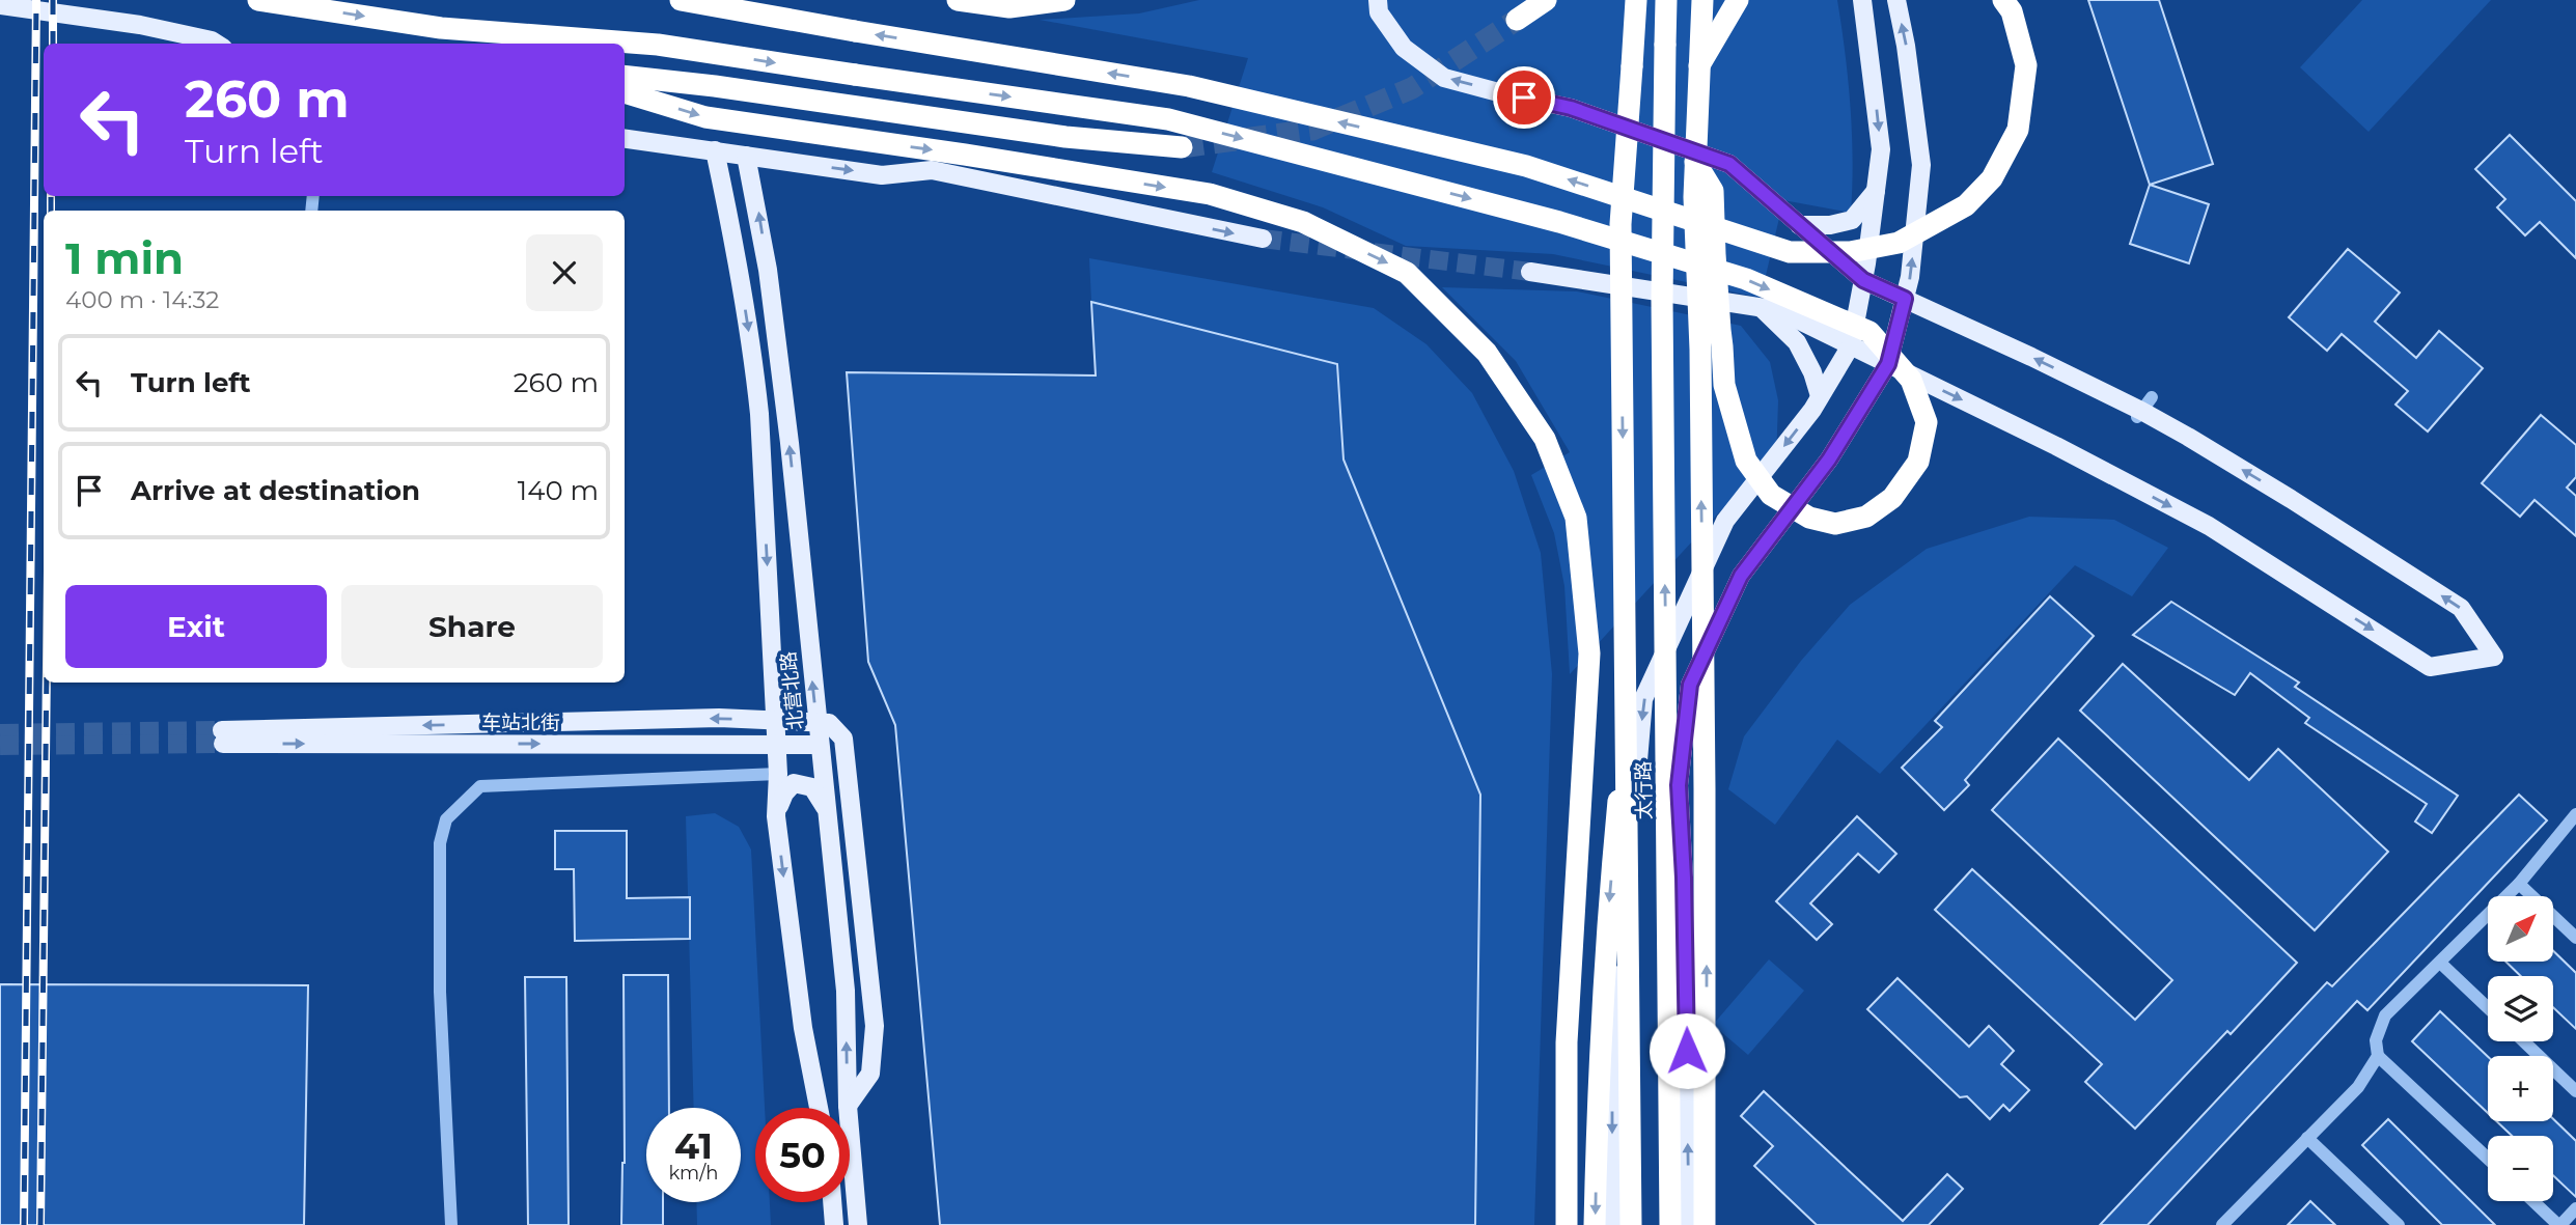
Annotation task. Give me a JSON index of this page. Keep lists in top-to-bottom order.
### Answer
{
  "streets": {
    "highway": ["太行路"],
    "main road": ["北营北路", "车站北街"]
  },
  "crossings": [
    ["北营北路", "车站北街"]
  ],
  "north": "top right",
  "page": {
    "turn": ["260 m", "Turn left"],
    "heading": ["1 min", "400 m · 14:32"],
    "list": [
      {
        "name": "Turn left",
        "value": "260 m"
      },
      {
        "name": "Arrive at destination",
        "value": "140 m"
      }
    ],
    "buttons": ["Exit", "Share"],
    "map_buttons": ["+", "−"],
    "speed": "41 km/h",
    "limit": "50"
  }
}
